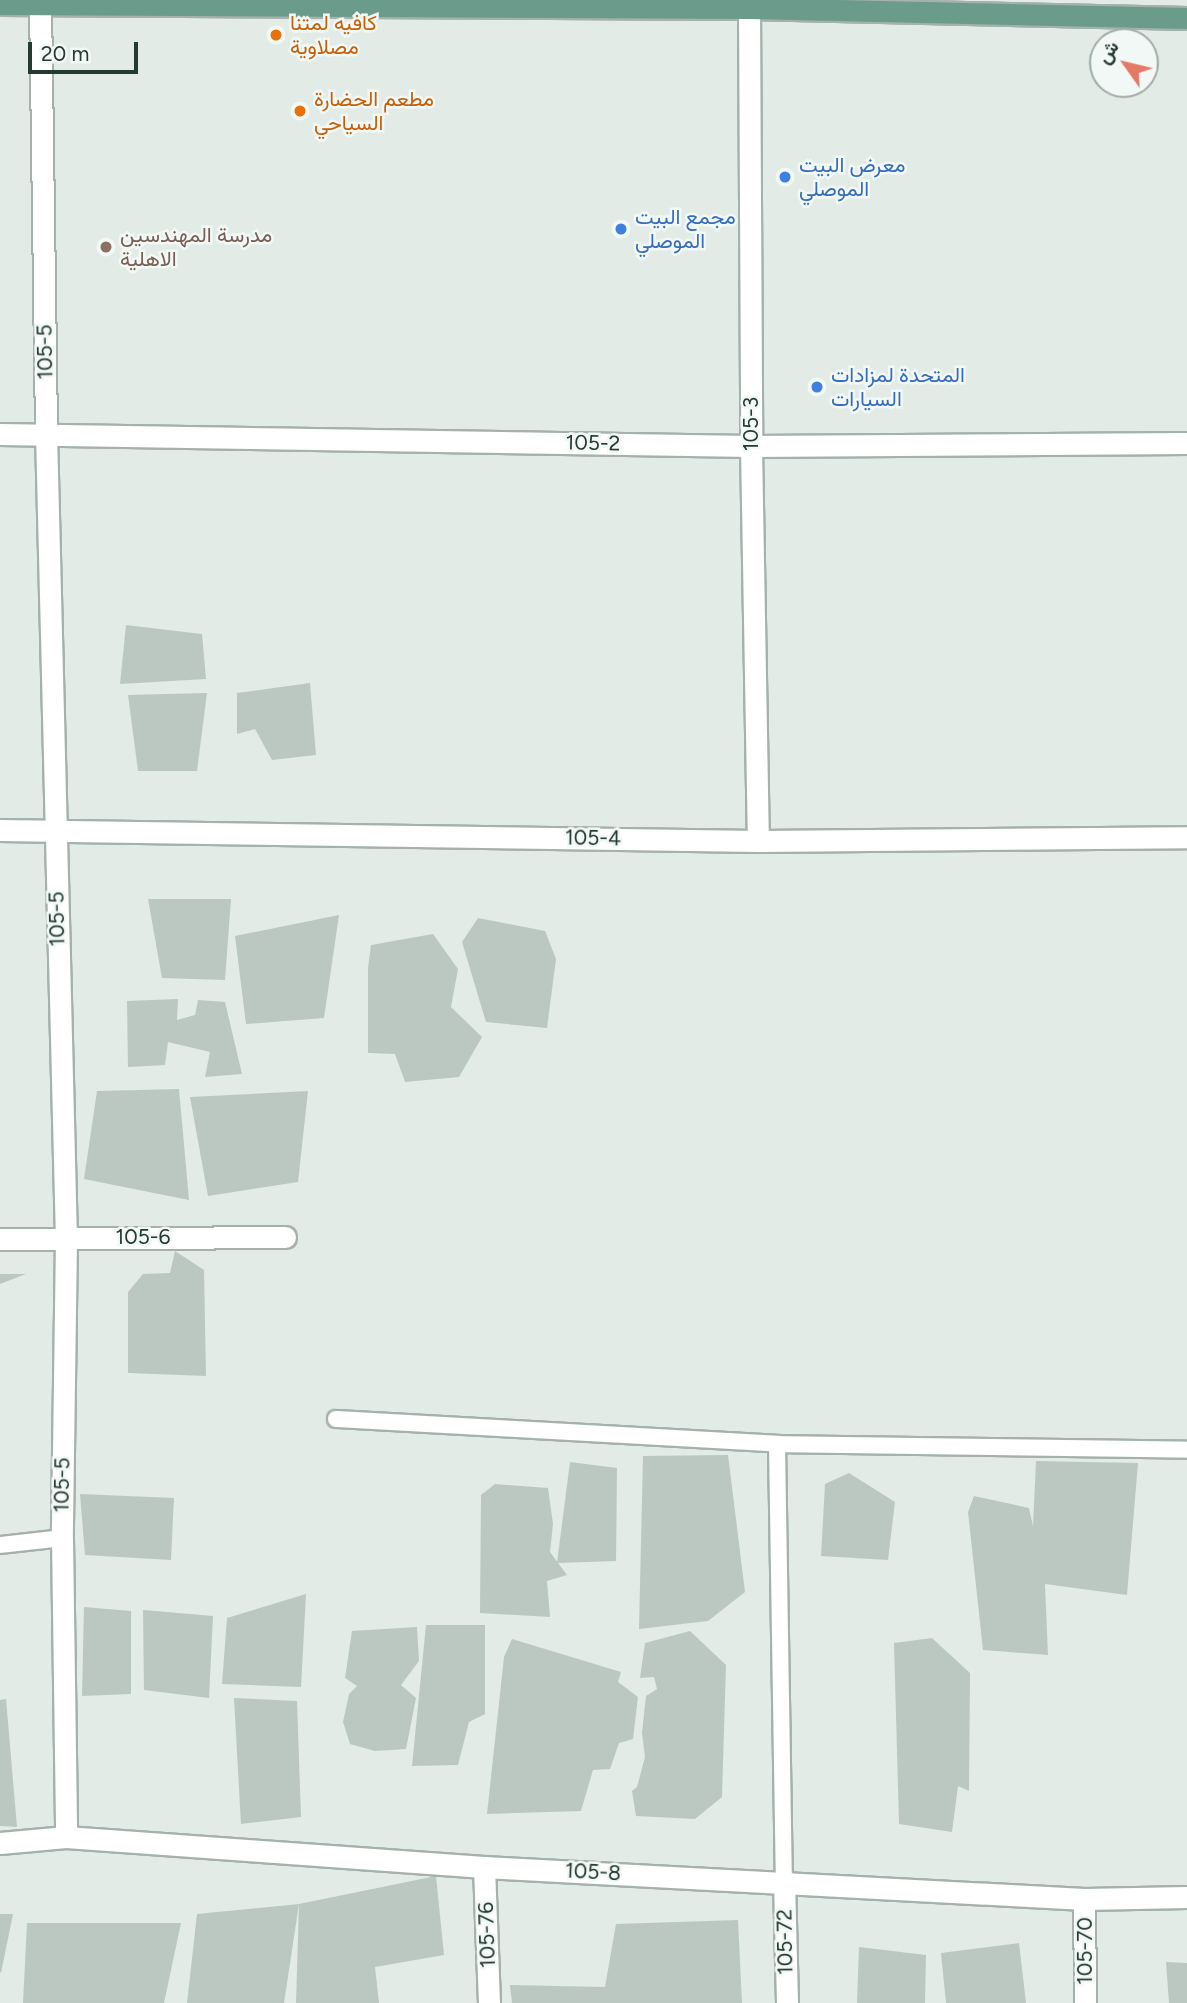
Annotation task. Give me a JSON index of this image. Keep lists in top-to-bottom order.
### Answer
{
  "streets": {
    "street": [
      "105-5",
      "105-3",
      "105-2",
      "105-4",
      "105-6",
      "105-8",
      "105-76",
      "105-72",
      "105-70"
    ]
  },
  "crossings": [
    ["105-5", "105-2"],
    ["105-5", "105-4"],
    ["105-5", "105-6"],
    ["105-5", "105-8"],
    ["105-3", "105-2"],
    ["105-3", "105-4"],
    ["105-8", "105-76"],
    ["105-8", "105-72"],
    ["105-8", "105-70"]
  ],
  "places": [
    "كافيه لمتنا مصلاوية",
    "مطعم الحضارة السياحي",
    "معرض البيت الموصلي",
    "مجمع البيت الموصلي",
    "مدرسة المهندسين الاهلية",
    "المتحدة لمزادات السيارات"
  ],
  "scale_bar": "20 m",
  "north": "top left"
}
